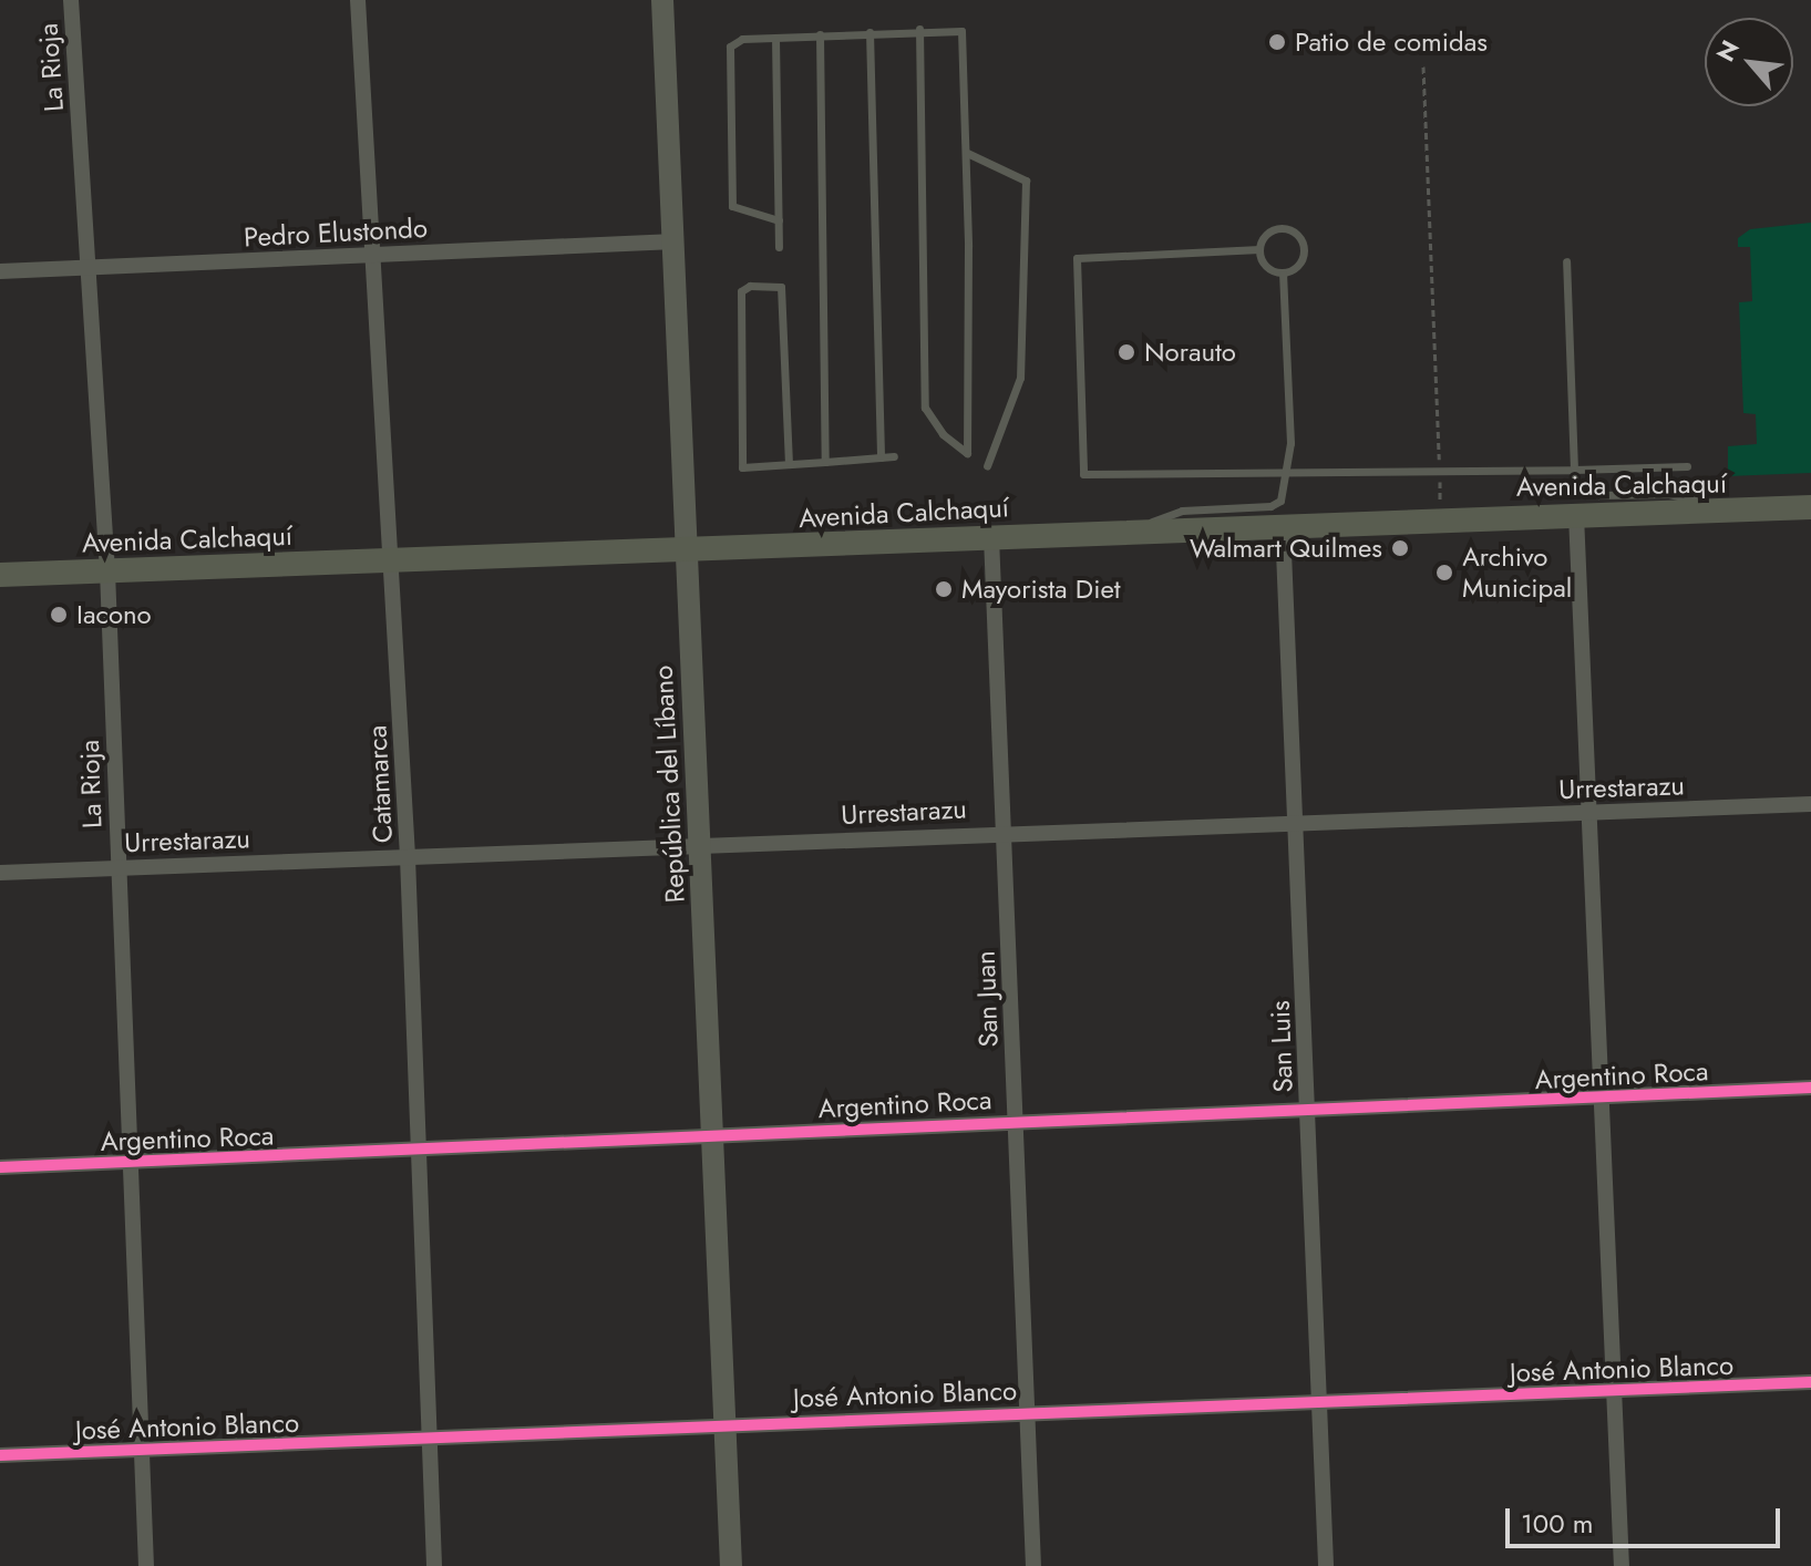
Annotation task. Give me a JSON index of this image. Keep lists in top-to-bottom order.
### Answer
{
  "streets": {
    "main road": ["Avenida Calchaquí"],
    "street": [
      "La Rioja",
      "Pedro Elustondo",
      "Catamarca",
      "República del Líbano",
      "Urrestarazu",
      "San Juan",
      "San Luis",
      "Argentino Roca",
      "José Antonio Blanco"
    ]
  },
  "crossings": [
    ["La Rioja", "Pedro Elustondo"],
    ["La Rioja", "Avenida Calchaquí"],
    ["La Rioja", "Urrestarazu"],
    ["La Rioja", "Argentino Roca"],
    ["La Rioja", "José Antonio Blanco"],
    ["Pedro Elustondo", "Catamarca"],
    ["Pedro Elustondo", "República del Líbano"],
    ["Avenida Calchaquí", "Catamarca"],
    ["Avenida Calchaquí", "República del Líbano"],
    ["Avenida Calchaquí", "San Juan"],
    ["Avenida Calchaquí", "San Luis"],
    ["Catamarca", "Urrestarazu"],
    ["Catamarca", "Argentino Roca"],
    ["Catamarca", "José Antonio Blanco"],
    ["República del Líbano", "Urrestarazu"],
    ["República del Líbano", "Argentino Roca"],
    ["República del Líbano", "José Antonio Blanco"],
    ["Urrestarazu", "San Juan"],
    ["Urrestarazu", "San Luis"],
    ["San Juan", "Argentino Roca"],
    ["San Juan", "José Antonio Blanco"],
    ["San Luis", "Argentino Roca"],
    ["San Luis", "José Antonio Blanco"]
  ],
  "places": [
    "Patio de comidas",
    "Norauto",
    "Walmart Quilmes",
    "Archivo Municipal",
    "Mayorista Diet",
    "Iacono"
  ],
  "scale_bar": "100 m",
  "north": "top left"
}
